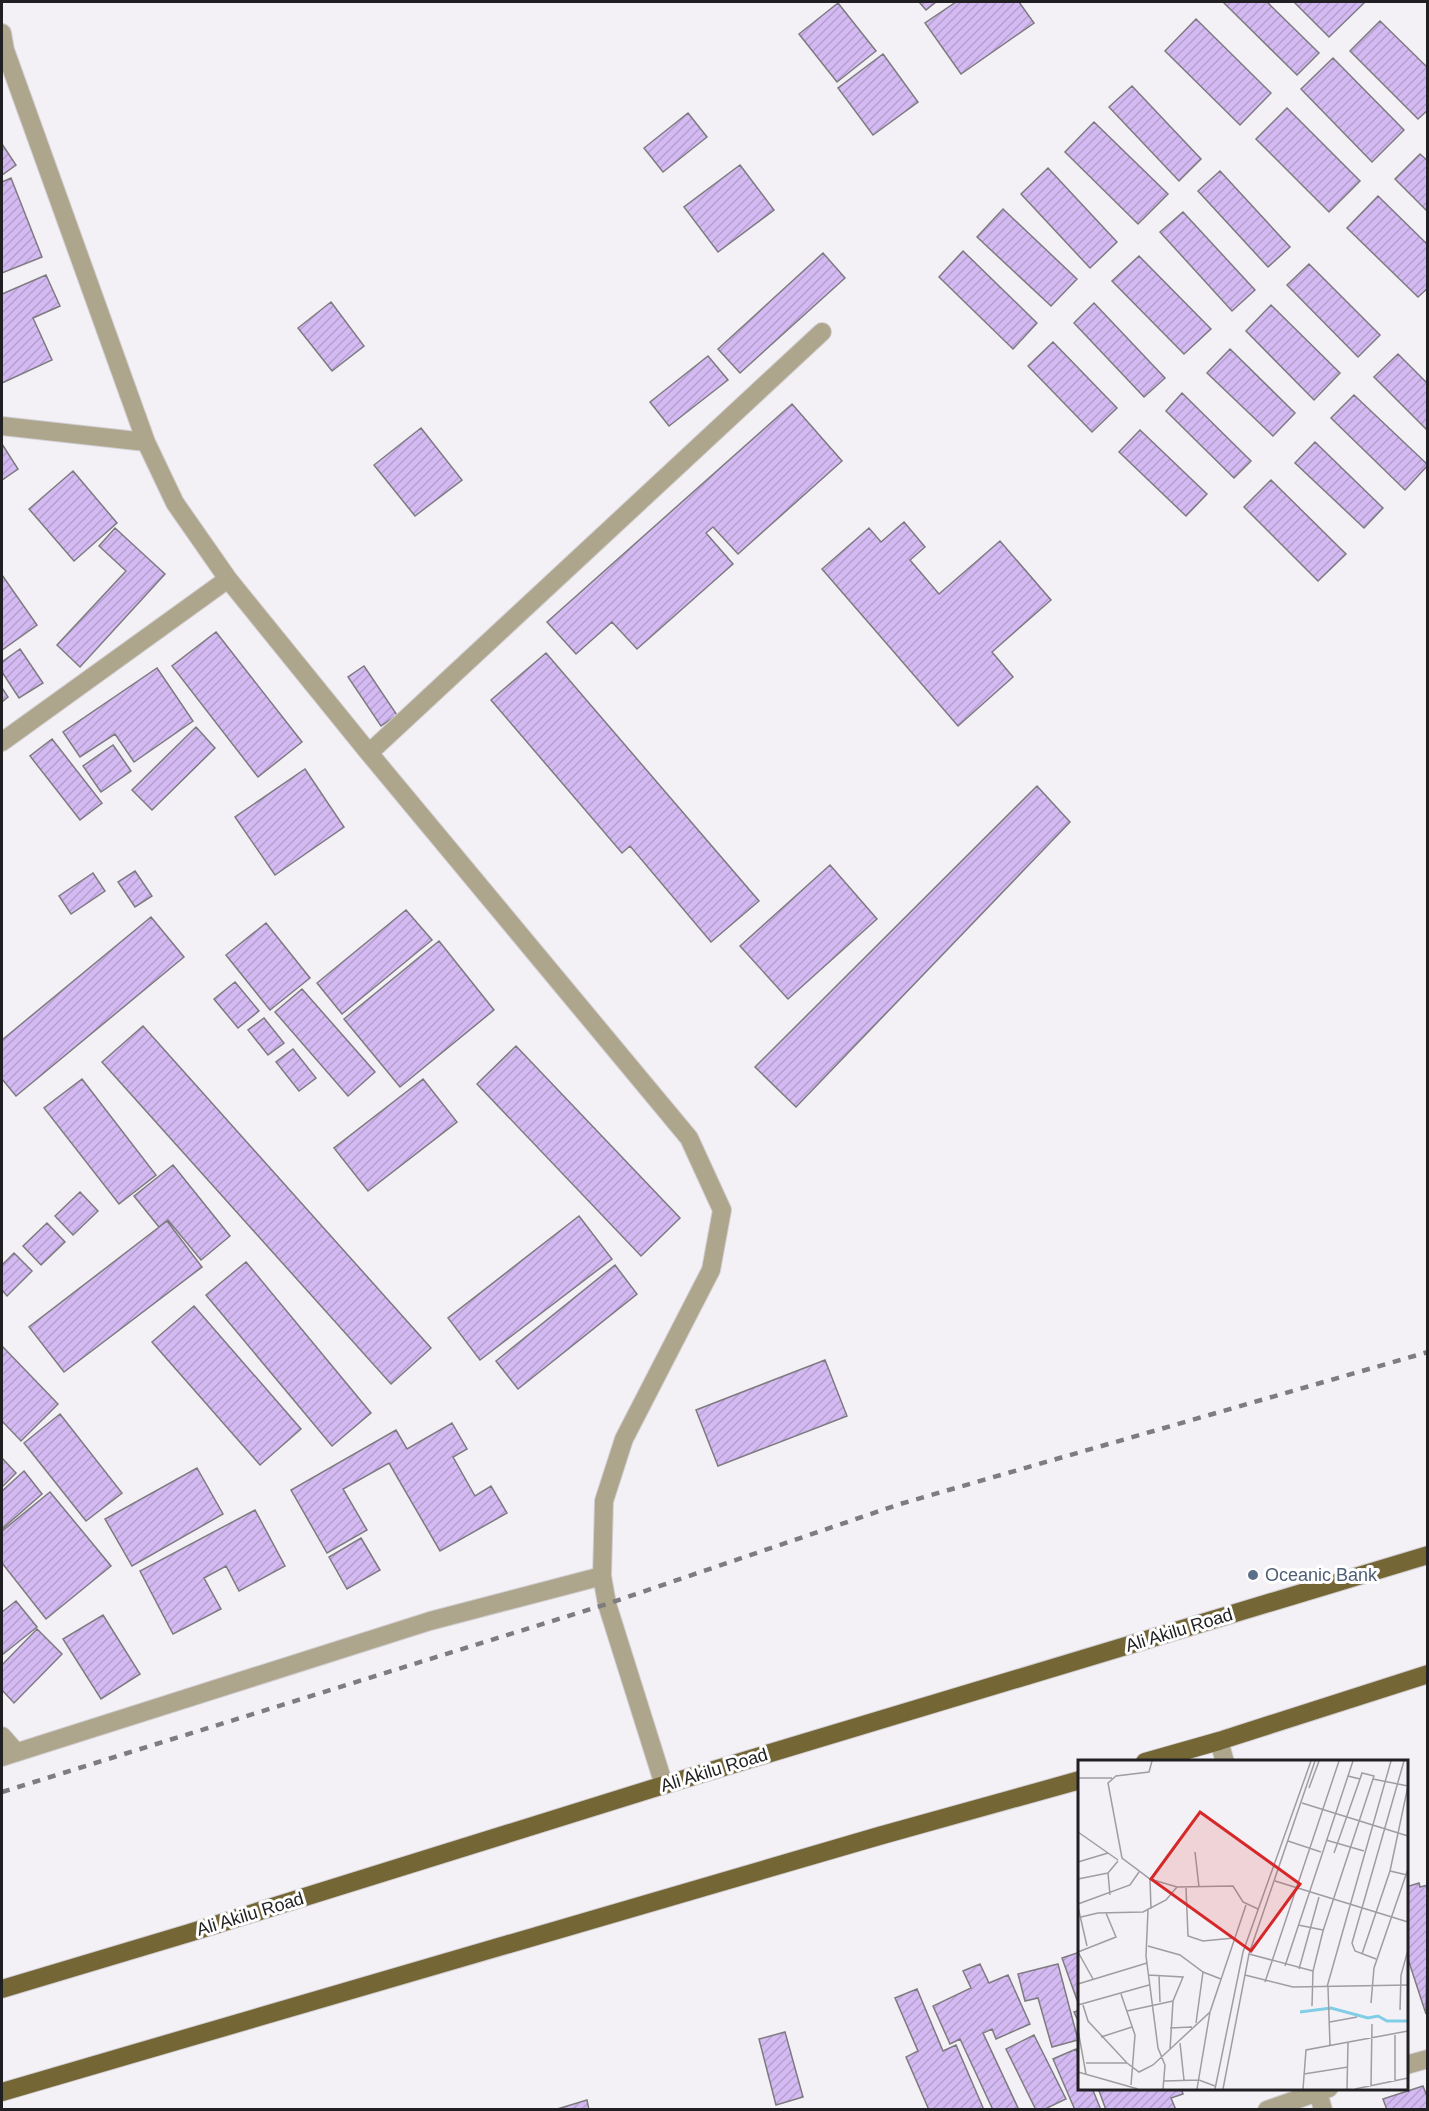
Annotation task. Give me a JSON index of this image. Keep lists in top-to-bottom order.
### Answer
{
  "streets": {
    "main road": ["Ali Akilu Road"]
  },
  "places": ["Oceanic Bank"]
}
